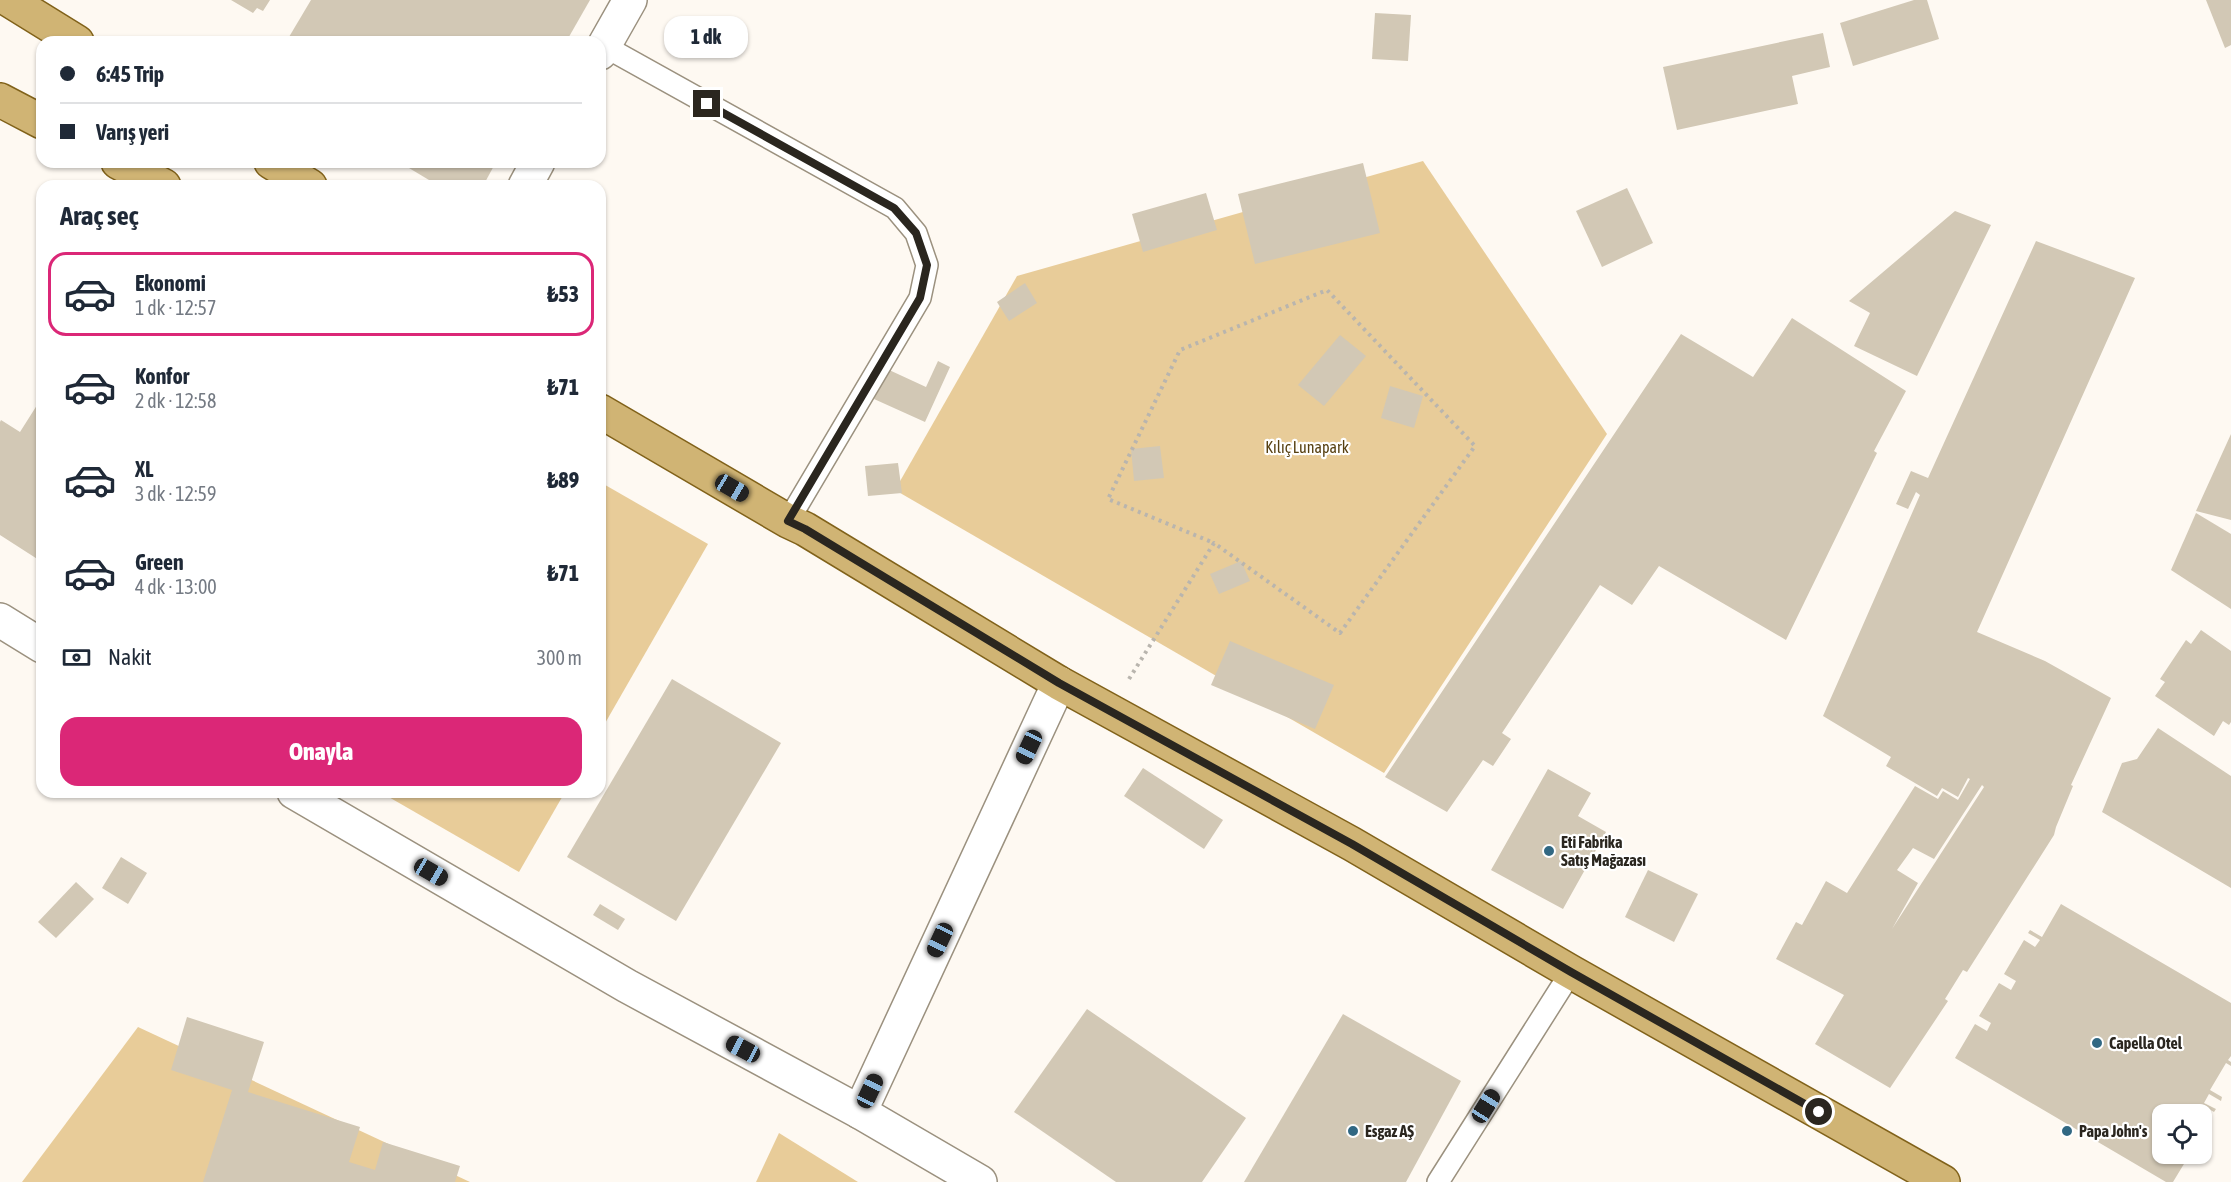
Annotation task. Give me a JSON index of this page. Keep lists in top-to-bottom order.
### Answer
{
  "parks": ["Kılıç Lunapark"],
  "places": [
    "Eti Fabrika Satış Mağazası",
    "Capella Otel",
    "Esgaz AŞ",
    "Papa John's"
  ],
  "page": {
    "bubble": "1 dk",
    "banner": ["6:45 Trip", "Varış yeri"],
    "heading": "Araç seç",
    "list": [
      {
        "name": "Ekonomi",
        "note": "1 dk · 12:57",
        "value": "₺53"
      },
      {
        "name": "Konfor",
        "note": "2 dk · 12:58",
        "value": "₺71"
      },
      {
        "name": "XL",
        "note": "3 dk · 12:59",
        "value": "₺89"
      },
      {
        "name": "Green",
        "note": "4 dk · 13:00",
        "value": "₺71"
      }
    ],
    "pay": ["Nakit", "300 m"],
    "buttons": "Onayla"
  }
}
